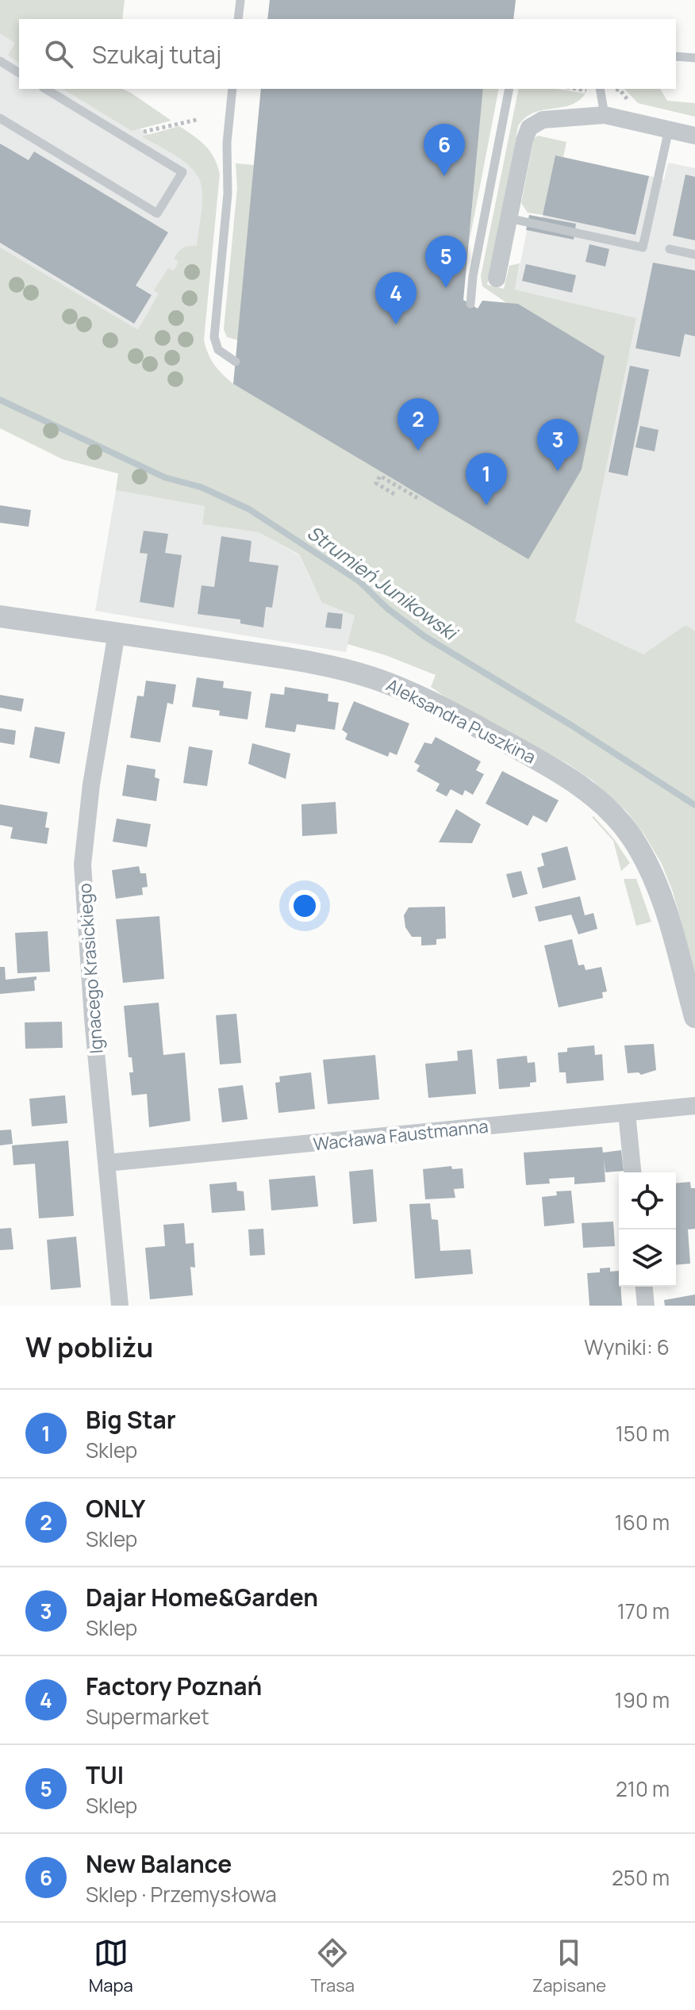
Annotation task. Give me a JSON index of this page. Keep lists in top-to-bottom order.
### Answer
{
  "streets": {
    "street": ["Aleksandra Puszkina", "Ignacego Krasickiego", "Wacława Faustmanna"]
  },
  "crossings": [
    ["Aleksandra Puszkina", "Ignacego Krasickiego"],
    ["Ignacego Krasickiego", "Wacława Faustmanna"]
  ],
  "water": ["Strumień Junikowski"],
  "page": {
    "search": "Szukaj tutaj",
    "pins": [
      "6",
      "5",
      "4",
      "2",
      "3",
      "1"
    ],
    "heading": ["W pobliżu", "Wyniki: 6"],
    "list": [
      {
        "mark": "1",
        "name": "Big Star",
        "note": "Sklep",
        "value": "150 m"
      },
      {
        "mark": "2",
        "name": "ONLY",
        "note": "Sklep",
        "value": "160 m"
      },
      {
        "mark": "3",
        "name": "Dajar Home&Garden",
        "note": "Sklep",
        "value": "170 m"
      },
      {
        "mark": "4",
        "name": "Factory Poznań",
        "note": "Supermarket",
        "value": "190 m"
      },
      {
        "mark": "5",
        "name": "TUI",
        "note": "Sklep",
        "value": "210 m"
      },
      {
        "mark": "6",
        "name": "New Balance",
        "note": "Sklep · Przemysłowa",
        "value": "250 m"
      }
    ],
    "nav": ["Mapa", "Trasa", "Zapisane"]
  }
}
